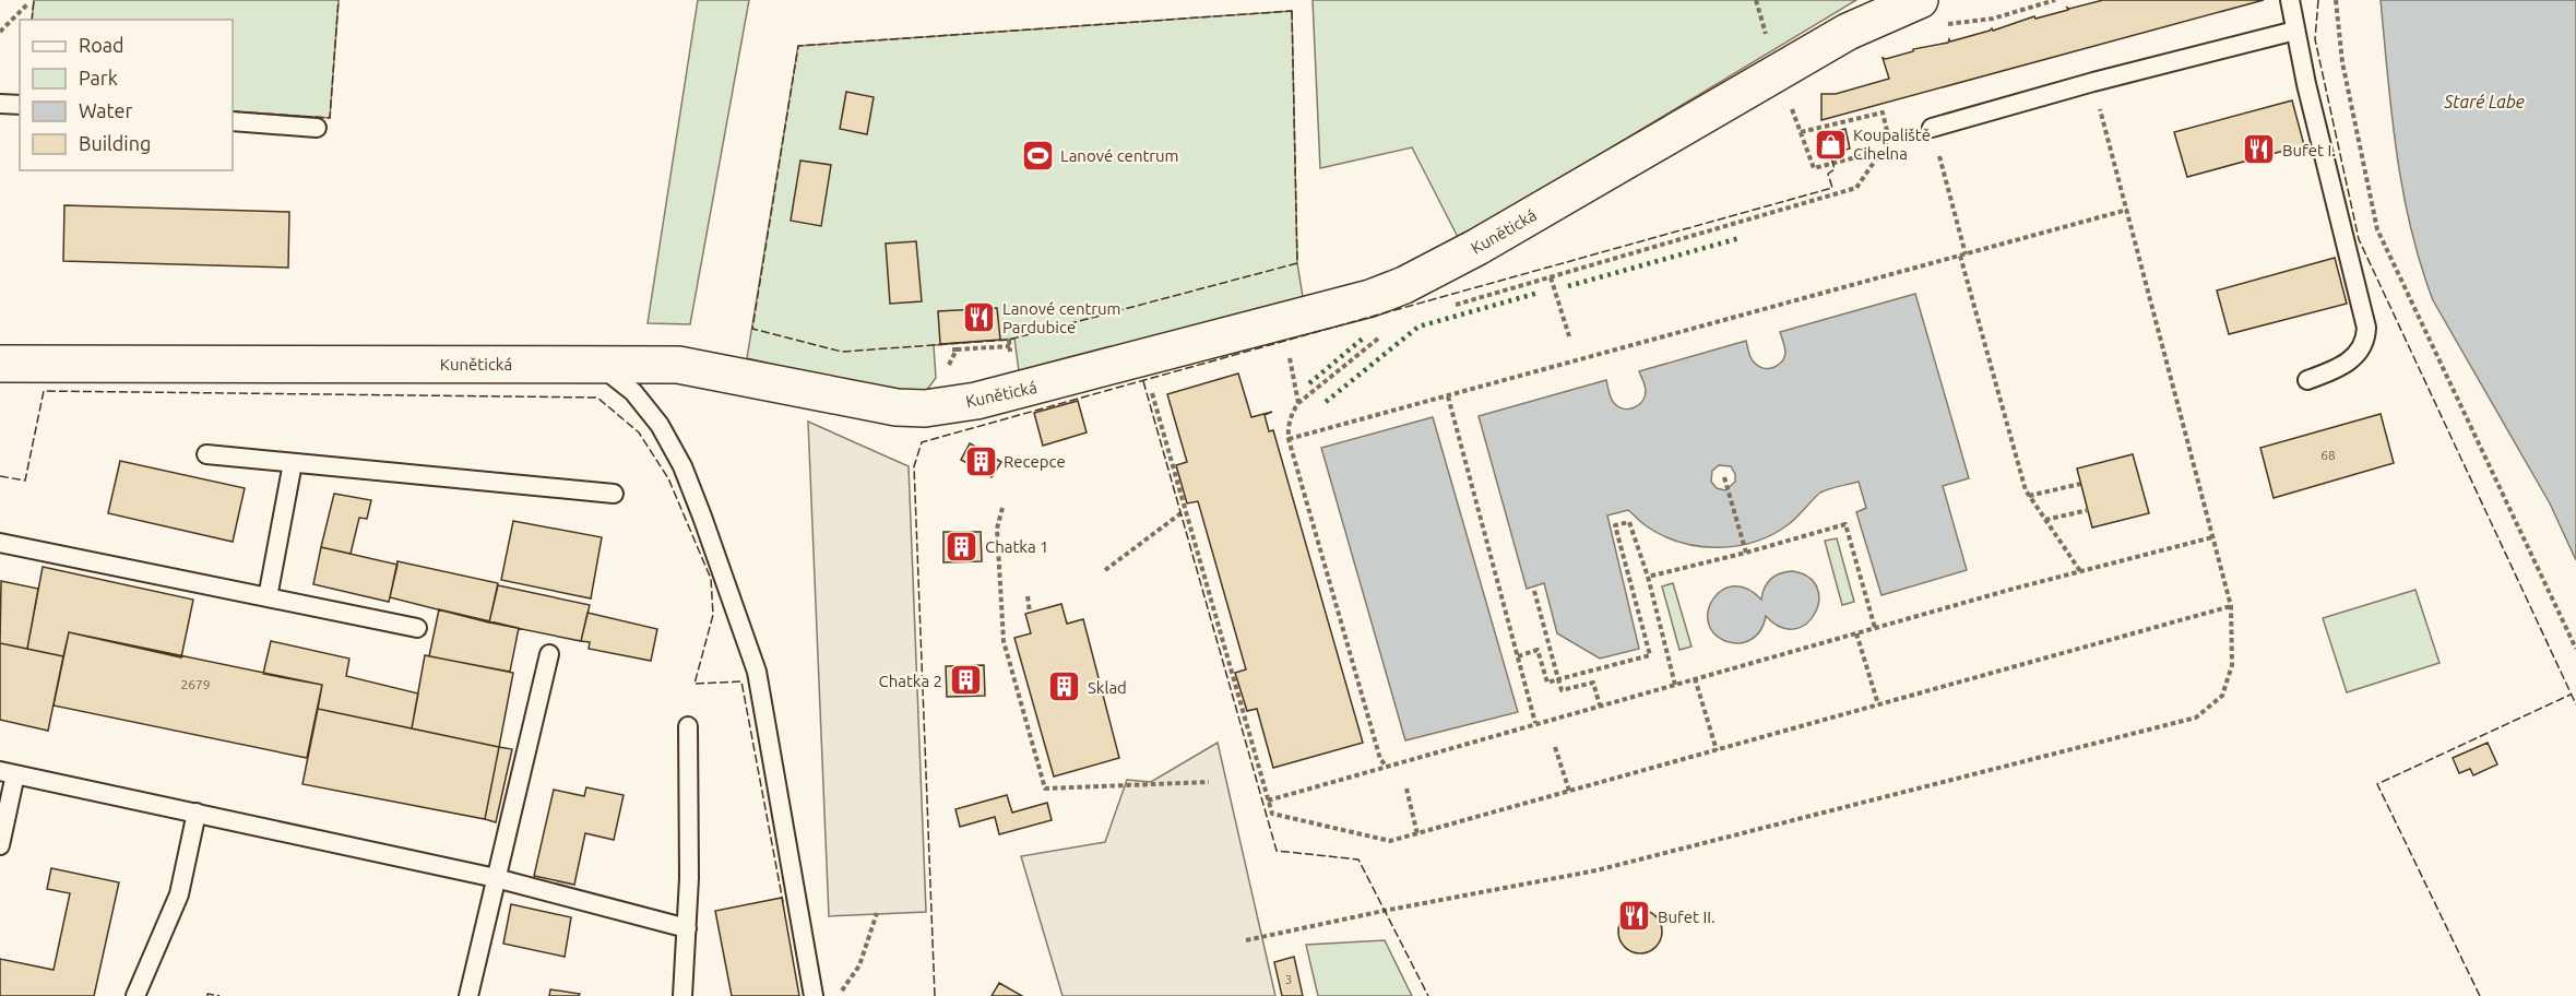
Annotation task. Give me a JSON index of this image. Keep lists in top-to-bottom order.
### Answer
{
  "streets": {
    "street": ["Kunětická"]
  },
  "water": ["Staré Labe"],
  "places": {
    "shop": ["Koupaliště Cihelna"],
    "restaurant": ["Bufet I.", "Lanové centrum Pardubice", "Bufet II."],
    "sports": ["Lanové centrum"],
    "building": [
      "Recepce",
      "Chatka 1",
      "Chatka 2",
      "Sklad"
    ]
  },
  "house_numbers": ["68", "2679", "3"],
  "legend": [
    "Road",
    "Park",
    "Water",
    "Building"
  ]
}
